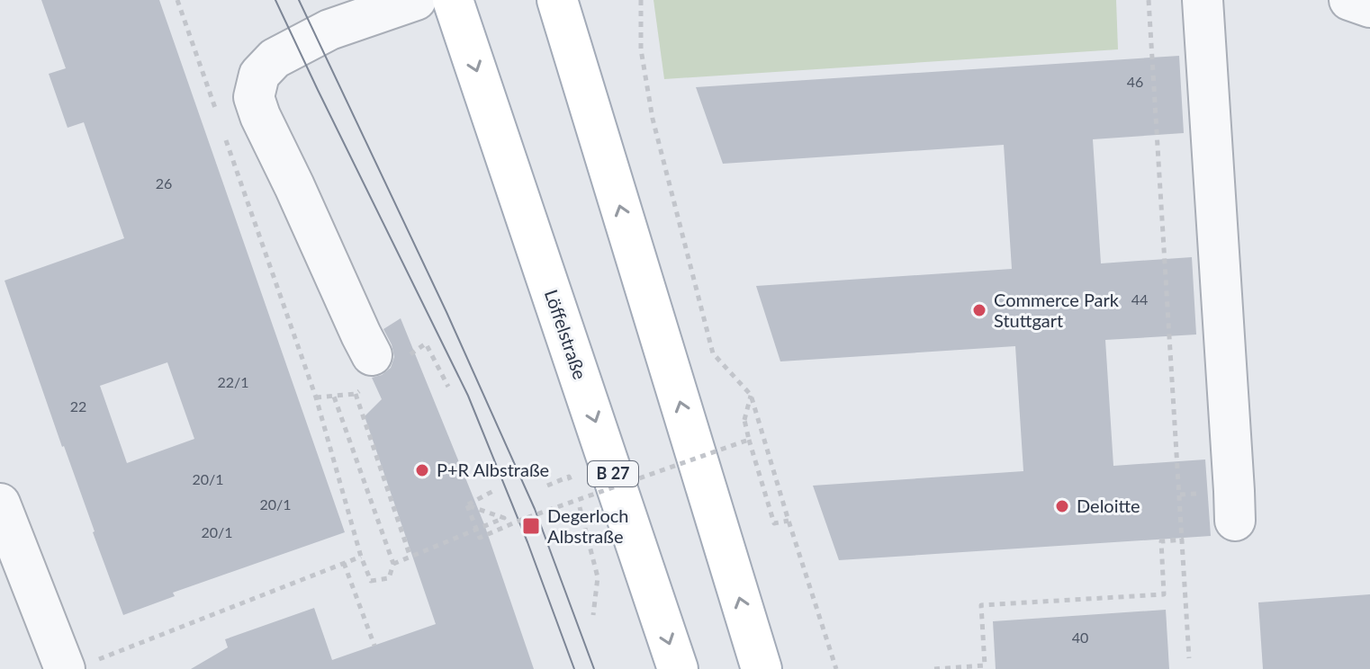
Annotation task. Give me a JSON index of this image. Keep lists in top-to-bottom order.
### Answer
{
  "streets": {
    "main road": ["Löffelstraße", "B 27"]
  },
  "places": {
    "other": ["Commerce Park Stuttgart", "P+R Albstraße", "Deloitte"],
    "transit": ["Degerloch Albstraße"]
  },
  "house_numbers": [
    "46",
    "26",
    "44",
    "22/1",
    "22",
    "20/1",
    "20/1",
    "20/1",
    "40"
  ]
}
